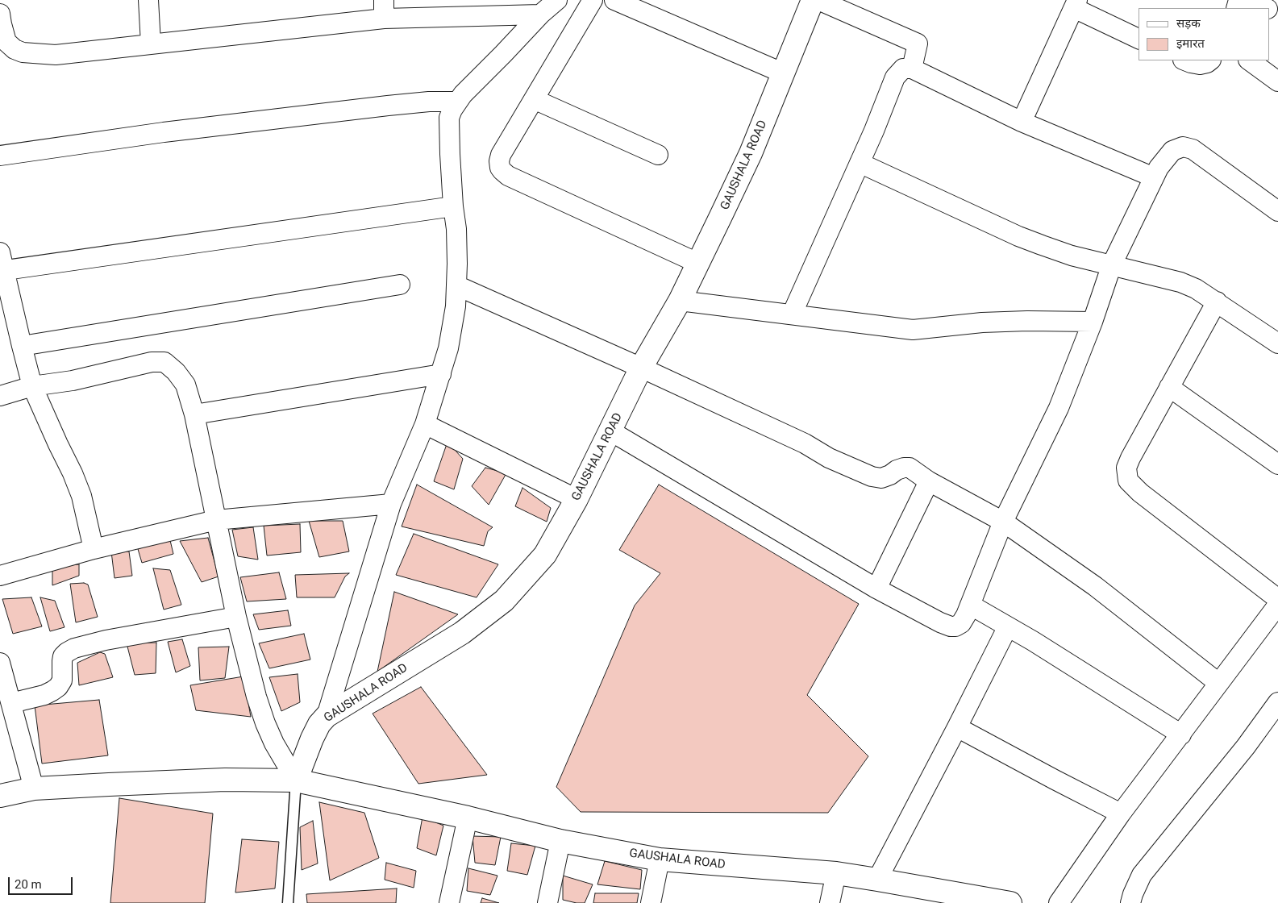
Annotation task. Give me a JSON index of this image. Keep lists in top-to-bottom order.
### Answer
{
  "streets": {
    "street": ["GAUSHALA ROAD"]
  },
  "legend": ["सड़क", "इमारत"],
  "scale_bar": "20 m"
}
